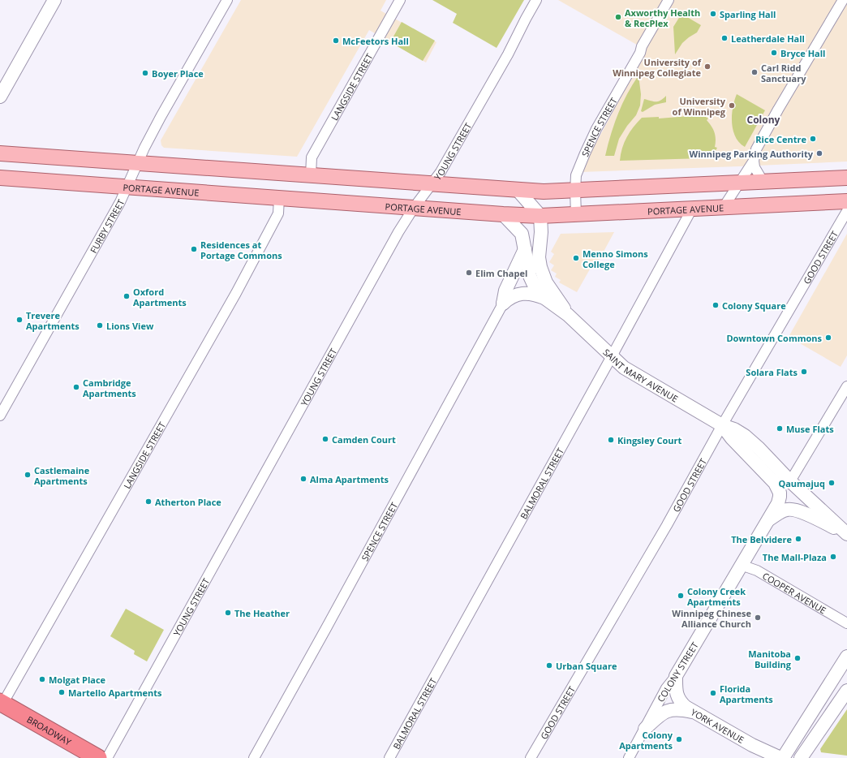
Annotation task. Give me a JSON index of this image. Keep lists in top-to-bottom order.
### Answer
{
  "streets": {
    "highway": ["BROADWAY"],
    "main road": [
      "PORTAGE AVENUE",
      "SAINT MARY AVENUE",
      "COLONY STREET",
      "YORK AVENUE"
    ],
    "street": [
      "LANGSIDE STREET",
      "SPENCE STREET",
      "YOUNG STREET",
      "FURBY STREET",
      "GOOD STREET",
      "BALMORAL STREET",
      "COOPER AVENUE"
    ]
  },
  "crossings": [
    ["LANGSIDE STREET", "PORTAGE AVENUE"],
    ["LANGSIDE STREET", "BROADWAY"],
    ["SPENCE STREET", "PORTAGE AVENUE"],
    ["YOUNG STREET", "PORTAGE AVENUE"],
    ["PORTAGE AVENUE", "FURBY STREET"],
    ["PORTAGE AVENUE", "SAINT MARY AVENUE"],
    ["PORTAGE AVENUE", "BALMORAL STREET"],
    ["GOOD STREET", "SAINT MARY AVENUE"],
    ["SAINT MARY AVENUE", "BALMORAL STREET"],
    ["SAINT MARY AVENUE", "COLONY STREET"],
    ["COOPER AVENUE", "COLONY STREET"],
    ["COLONY STREET", "YORK AVENUE"]
  ],
  "districts": ["Colony"],
  "places": [
    "Sparling Hall",
    "Axworthy Health & RecPlex",
    "Leatherdale Hall",
    "McFeetors Hall",
    "Bryce Hall",
    "University of Winnipeg Collegiate",
    "Carl Ridd Sanctuary",
    "Boyer Place",
    "University of Winnipeg",
    "Rice Centre",
    "Winnipeg Parking Authority",
    "Residences at Portage Commons",
    "Menno Simons College",
    "Elim Chapel",
    "Oxford Apartments",
    "Colony Square",
    "Trevere Apartments",
    "Lions View",
    "Downtown Commons",
    "Solara Flats",
    "Cambridge Apartments",
    "Muse Flats",
    "Camden Court",
    "Kingsley Court",
    "Castlemaine Apartments",
    "Alma Apartments",
    "Qaumajuq",
    "Atherton Place",
    "The Belvidere",
    "The Mall-Plaza",
    "Colony Creek Apartments",
    "The Heather",
    "Winnipeg Chinese Alliance Church",
    "Manitoba Building",
    "Urban Square",
    "Molgat Place",
    "Martello Apartments",
    "Florida Apartments",
    "Colony Apartments"
  ]
}
